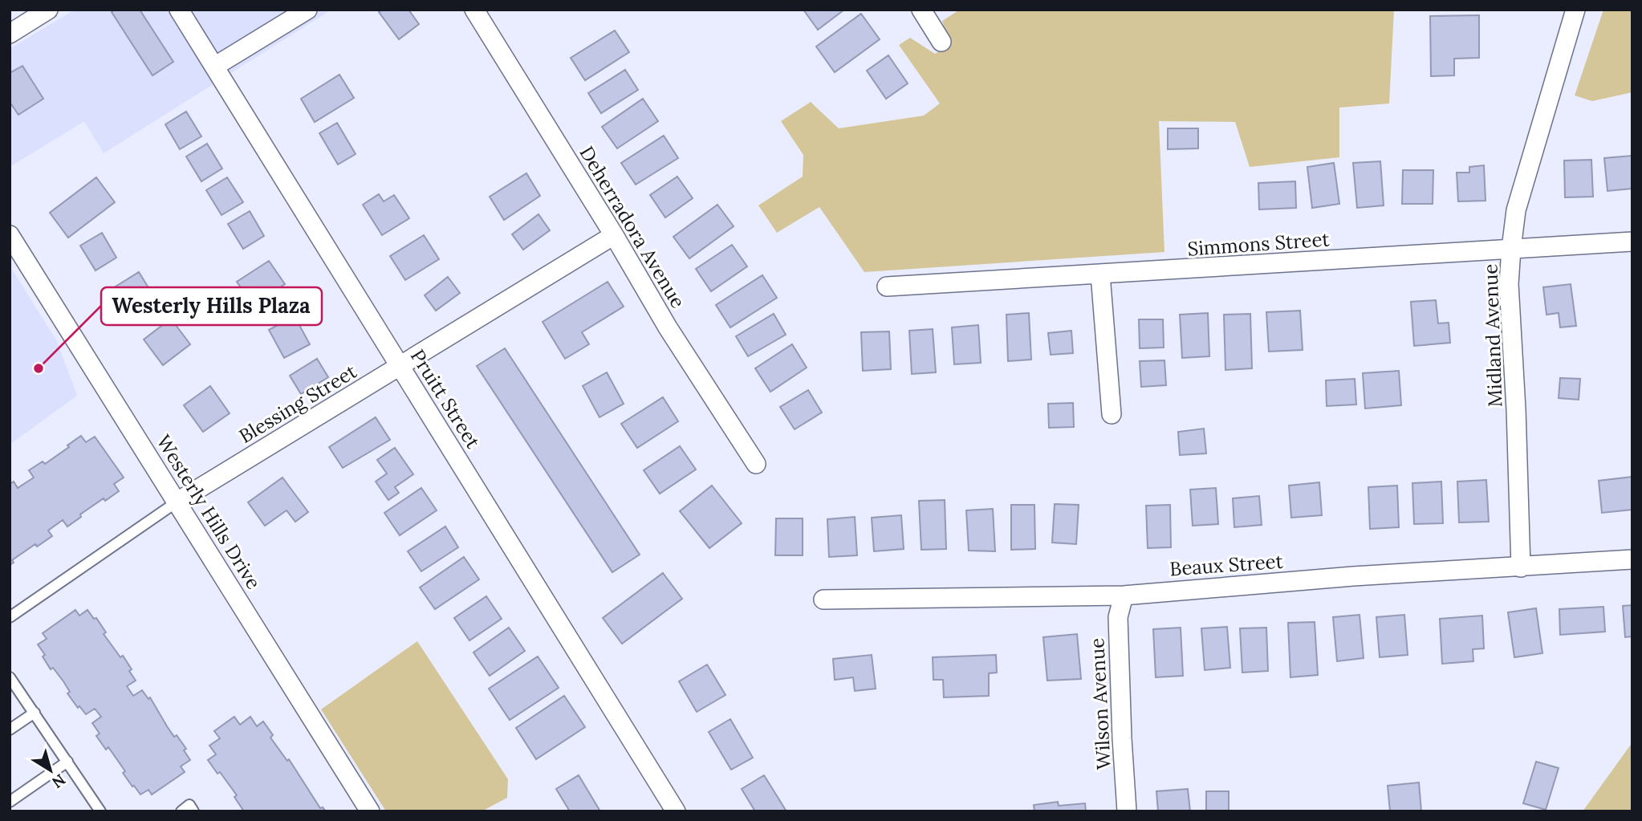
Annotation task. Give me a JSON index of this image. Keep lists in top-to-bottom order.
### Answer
{
  "streets": {
    "street": [
      "Deherradora Avenue",
      "Simmons Street",
      "Midland Avenue",
      "Pruitt Street",
      "Blessing Street",
      "Westerly Hills Drive",
      "Beaux Street",
      "Wilson Avenue"
    ]
  },
  "crossings": [
    ["Deherradora Avenue", "Blessing Street"],
    ["Simmons Street", "Midland Avenue"],
    ["Midland Avenue", "Beaux Street"],
    ["Pruitt Street", "Blessing Street"],
    ["Blessing Street", "Westerly Hills Drive"],
    ["Beaux Street", "Wilson Avenue"]
  ],
  "places": ["Westerly Hills Plaza"],
  "north": "bottom right"
}
